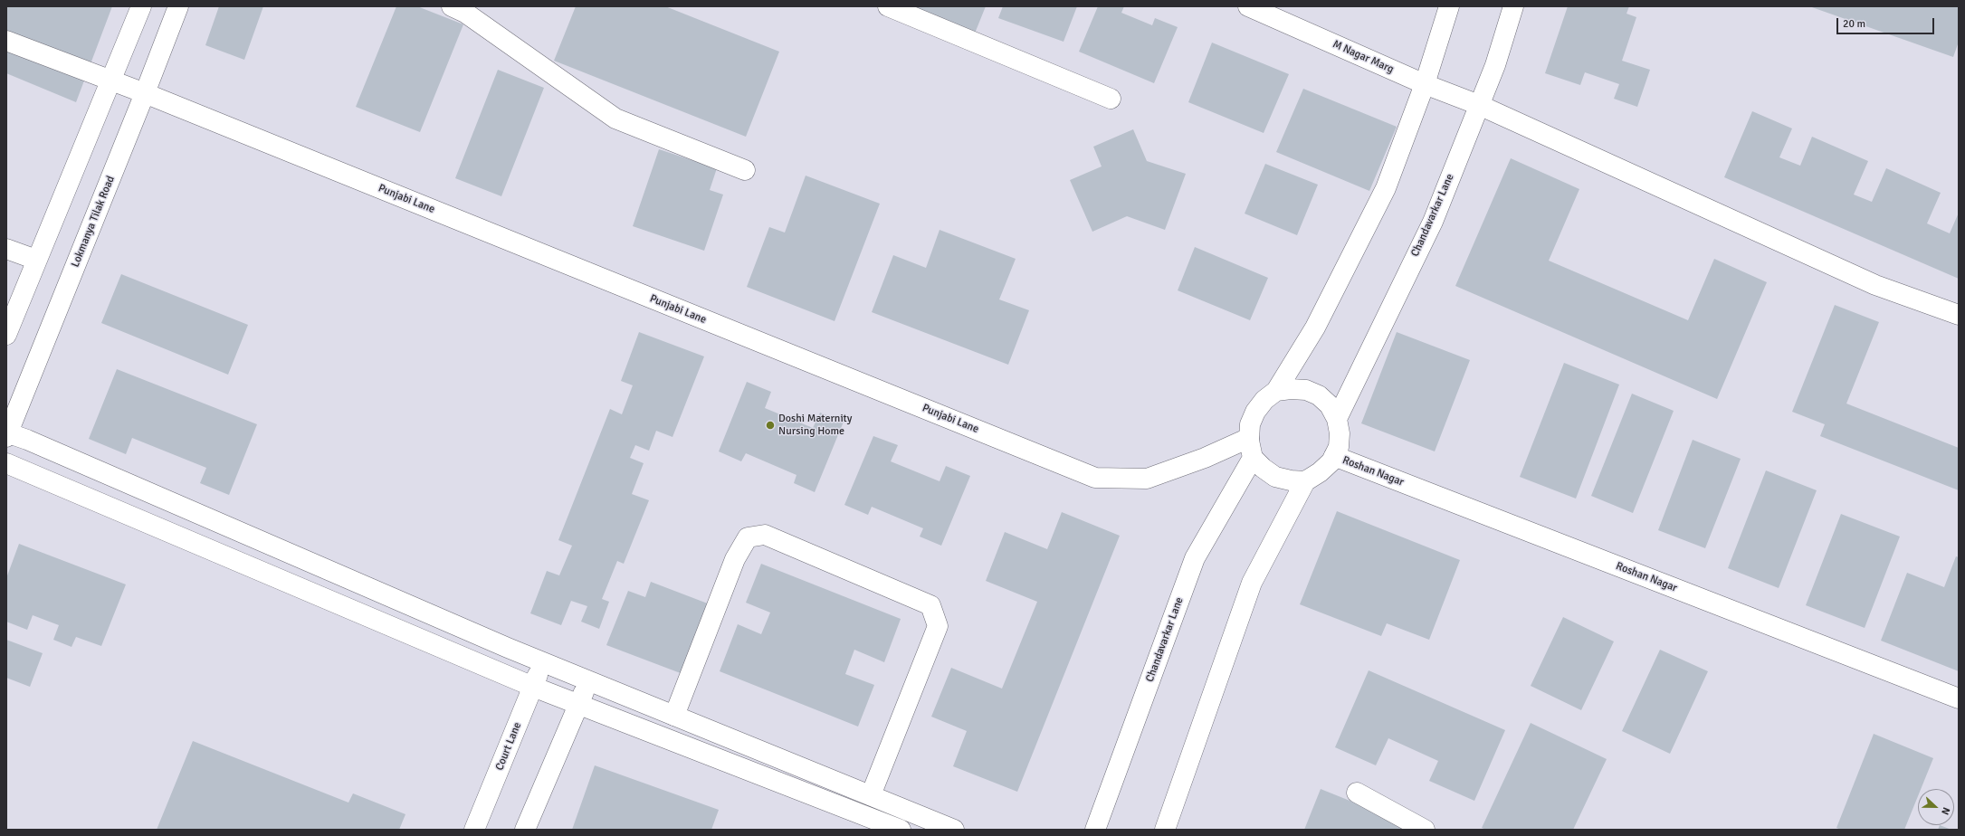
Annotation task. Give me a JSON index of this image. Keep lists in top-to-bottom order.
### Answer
{
  "streets": {
    "street": [
      "M Nagar Marg",
      "Punjabi Lane",
      "Chandavarkar Lane",
      "Lokmanya Tilak Road",
      "Roshan Nagar",
      "Court Lane"
    ]
  },
  "crossings": [
    ["M Nagar Marg", "Chandavarkar Lane"],
    ["Punjabi Lane", "Chandavarkar Lane"],
    ["Punjabi Lane", "Lokmanya Tilak Road"],
    ["Punjabi Lane", "Roshan Nagar"],
    ["Chandavarkar Lane", "Roshan Nagar"]
  ],
  "places": ["Doshi Maternity Nursing Home"],
  "scale_bar": "20 m",
  "north": "right"
}
